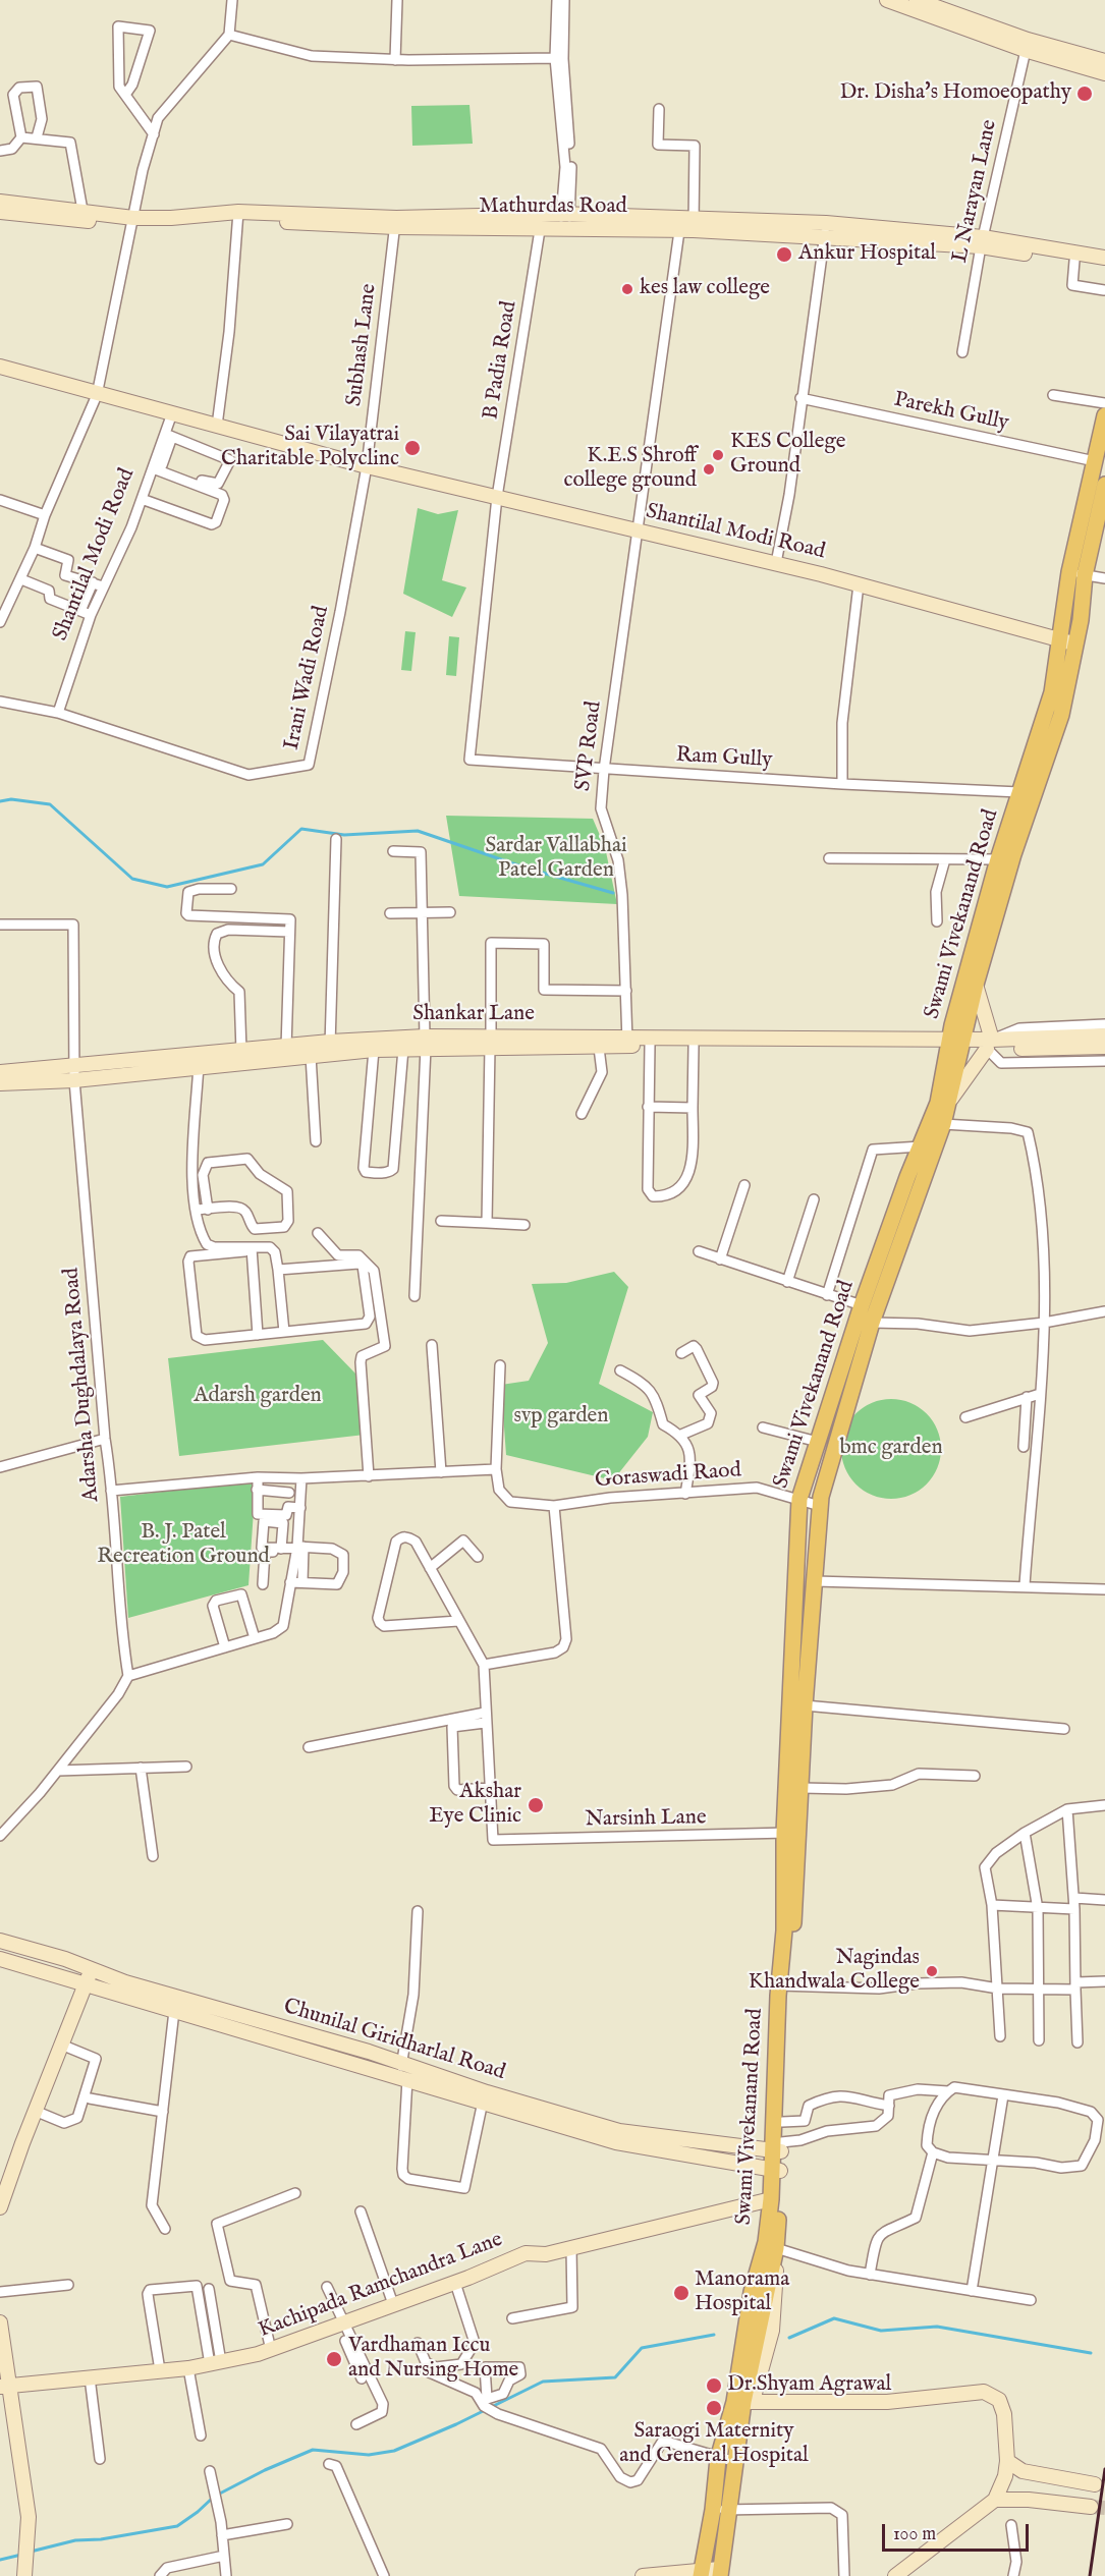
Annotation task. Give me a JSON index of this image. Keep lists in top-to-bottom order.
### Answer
{
  "streets": {
    "main road": ["Swami Vivekanand Road"],
    "street": [
      "L Narayan Lane",
      "Mathurdas Road",
      "Subhash Lane",
      "B Padia Road",
      "Parekh Gully",
      "Shantilal Modi Road",
      "Irani Wadi Road",
      "SVP Road",
      "Ram Gully",
      "Shankar Lane",
      "Adarsha Dughdalaya Road",
      "Goraswadi Raod",
      "Narsinh Lane",
      "Chunilal Giridharlal Road",
      "Kachipada Ramchandra Lane"
    ]
  },
  "crossings": [
    ["L Narayan Lane", "Mathurdas Road"],
    ["Mathurdas Road", "Subhash Lane"],
    ["Mathurdas Road", "B Padia Road"],
    ["Mathurdas Road", "SVP Road"],
    ["Subhash Lane", "Shantilal Modi Road"],
    ["Subhash Lane", "Irani Wadi Road"],
    ["B Padia Road", "Shantilal Modi Road"],
    ["B Padia Road", "SVP Road"],
    ["B Padia Road", "Ram Gully"],
    ["Parekh Gully", "Swami Vivekanand Road"],
    ["Shantilal Modi Road", "Irani Wadi Road"],
    ["Shantilal Modi Road", "SVP Road"],
    ["Shantilal Modi Road", "Swami Vivekanand Road"],
    ["SVP Road", "Ram Gully"],
    ["SVP Road", "Shankar Lane"],
    ["Ram Gully", "Swami Vivekanand Road"],
    ["Swami Vivekanand Road", "Shankar Lane"],
    ["Swami Vivekanand Road", "Goraswadi Raod"],
    ["Swami Vivekanand Road", "Narsinh Lane"],
    ["Swami Vivekanand Road", "Chunilal Giridharlal Road"],
    ["Swami Vivekanand Road", "Kachipada Ramchandra Lane"],
    ["Shankar Lane", "Adarsha Dughdalaya Road"]
  ],
  "parks": [
    "Sardar Vallabhai Patel Garden",
    "Adarsh garden",
    "svp garden",
    "bmc garden",
    "B. J. Patel Recreation Ground"
  ],
  "places": [
    "Dr. Disha's Homoeopathy",
    "Ankur Hospital",
    "kes law college",
    "Sai Vilayatrai Charitable Polyclinc",
    "KES College Ground",
    "K.E.S Shroff college ground",
    "Akshar Eye Clinic",
    "Nagindas Khandwala College",
    "Manorama Hospital",
    "Vardhaman Iccu and Nursing Home",
    "Dr.Shyam Agrawal",
    "Saraogi Maternity and General Hospital"
  ],
  "scale_bar": "100 m"
}
